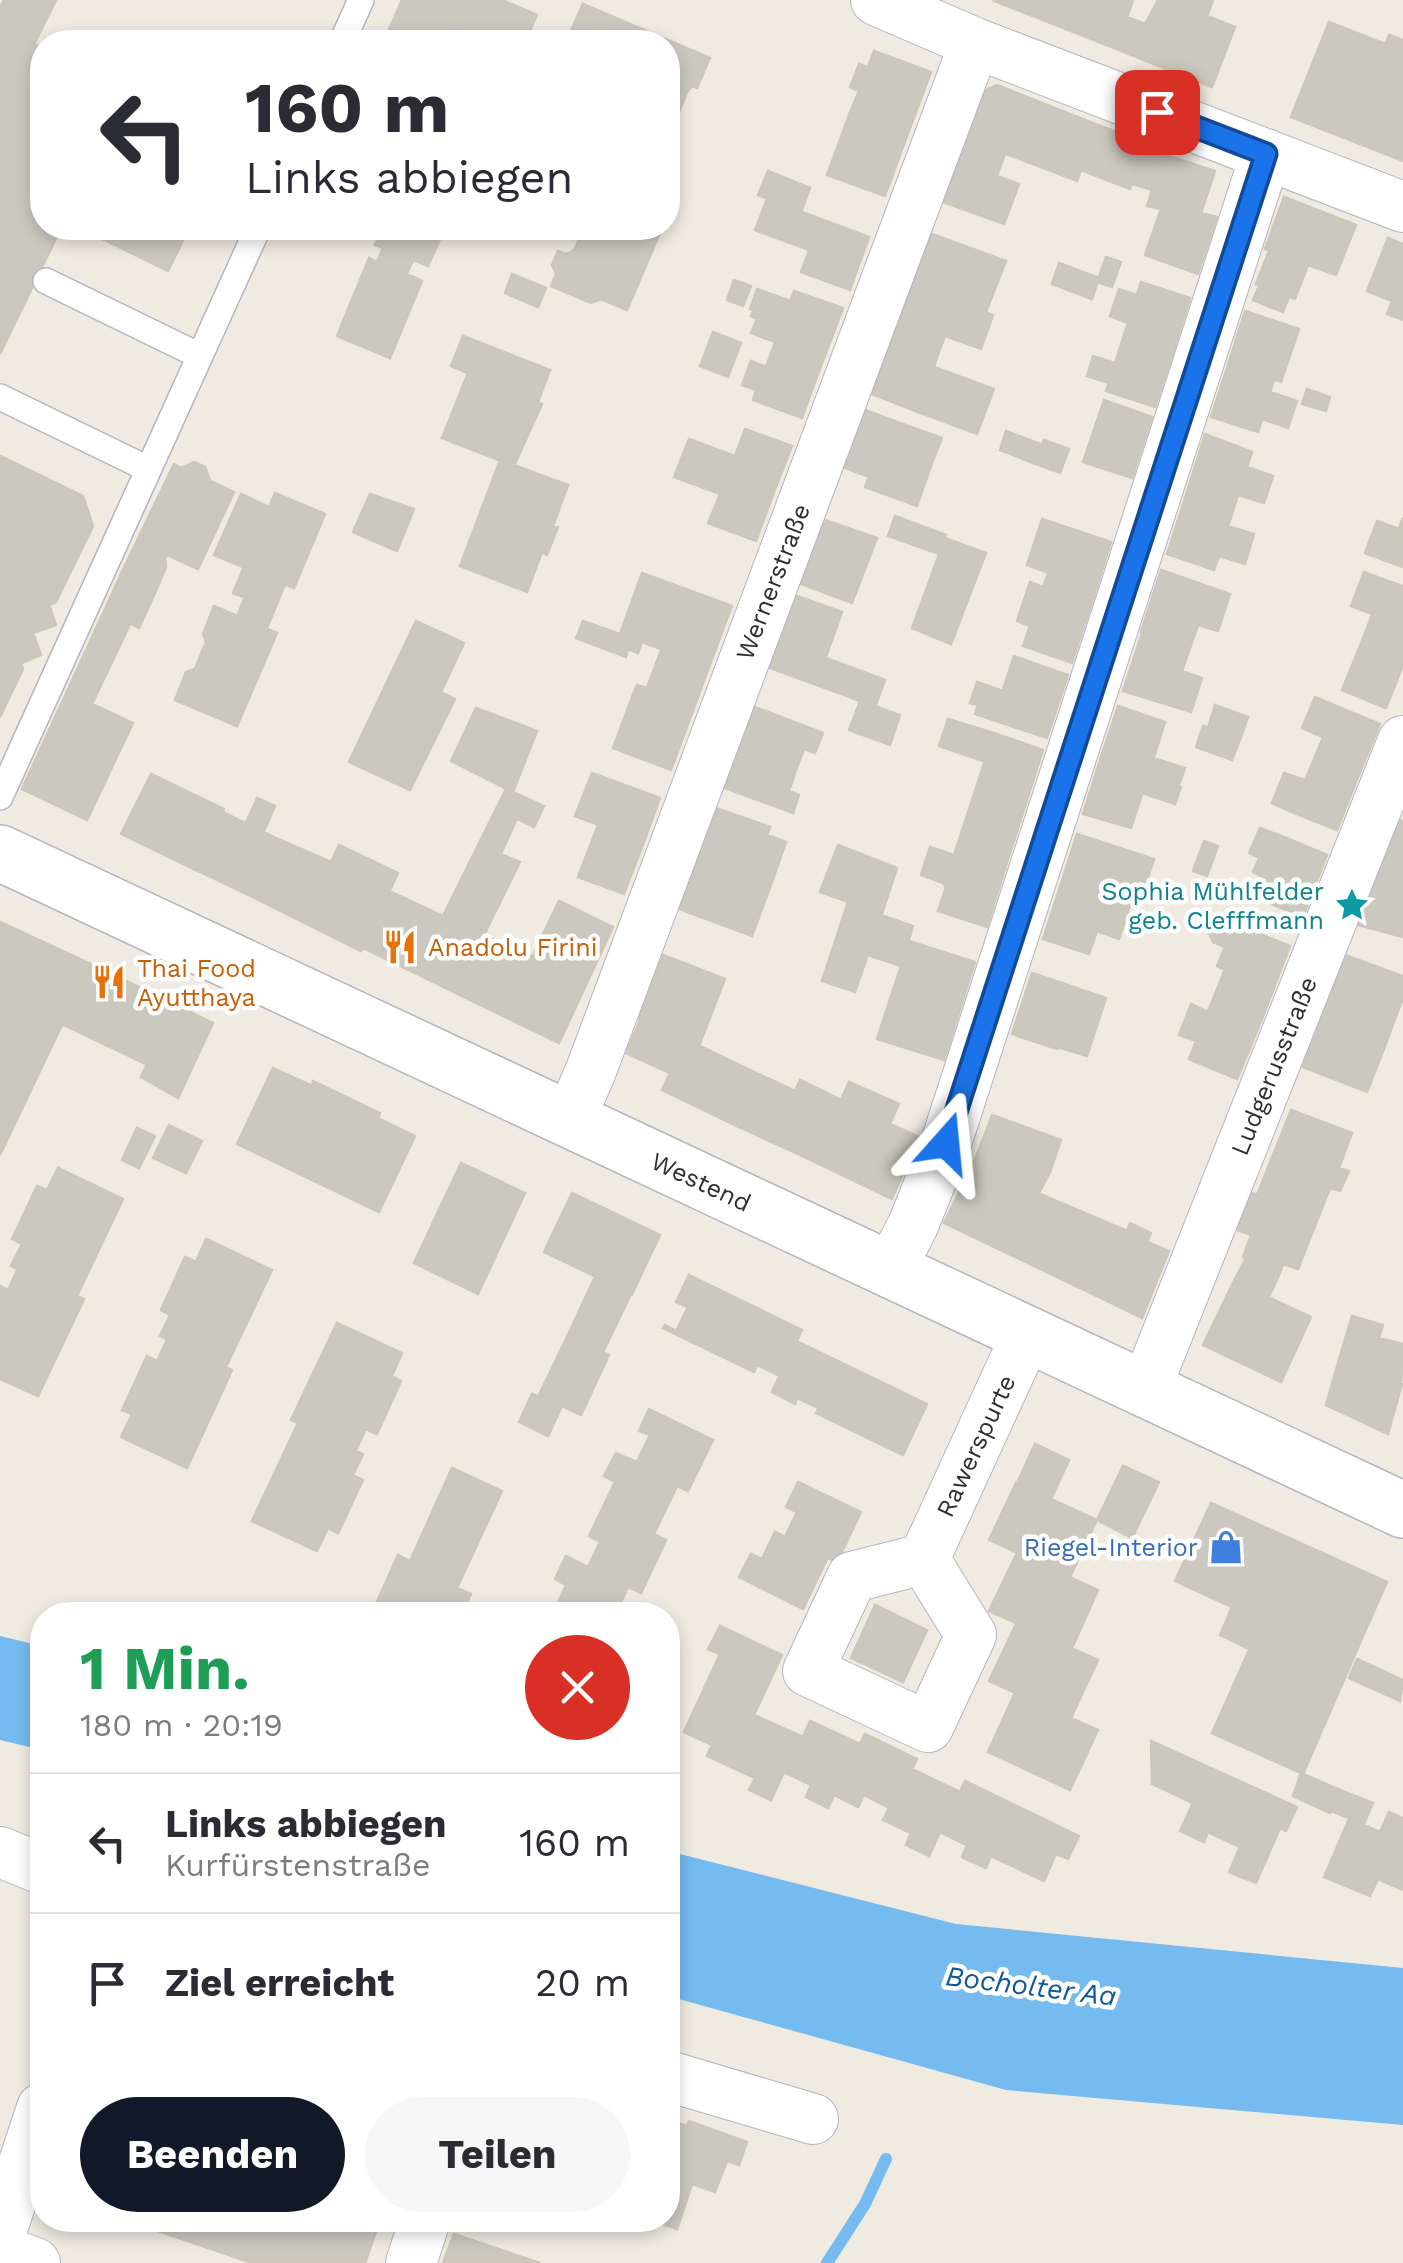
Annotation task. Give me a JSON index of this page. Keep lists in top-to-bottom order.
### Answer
{
  "streets": {
    "main road": ["Westend"],
    "street": ["Wernerstraße", "Ludgerusstraße", "Rawerspurte"]
  },
  "crossings": [
    ["Wernerstraße", "Westend"],
    ["Ludgerusstraße", "Westend"],
    ["Westend", "Rawerspurte"]
  ],
  "water": ["Bocholter Aa"],
  "places": {
    "place": ["Sophia Mühlfelder geb. Clefffmann"],
    "restaurant": ["Anadolu Firini", "Thai Food Ayutthaya"],
    "shop": ["Riegel-Interior"]
  },
  "page": {
    "turn": ["160 m", "Links abbiegen"],
    "heading": ["1 Min.", "180 m · 20:19"],
    "list": [
      {
        "name": "Links abbiegen",
        "note": "Kurfürstenstraße",
        "value": "160 m"
      },
      {
        "name": "Ziel erreicht",
        "value": "20 m"
      }
    ],
    "buttons": ["Beenden", "Teilen"]
  }
}
